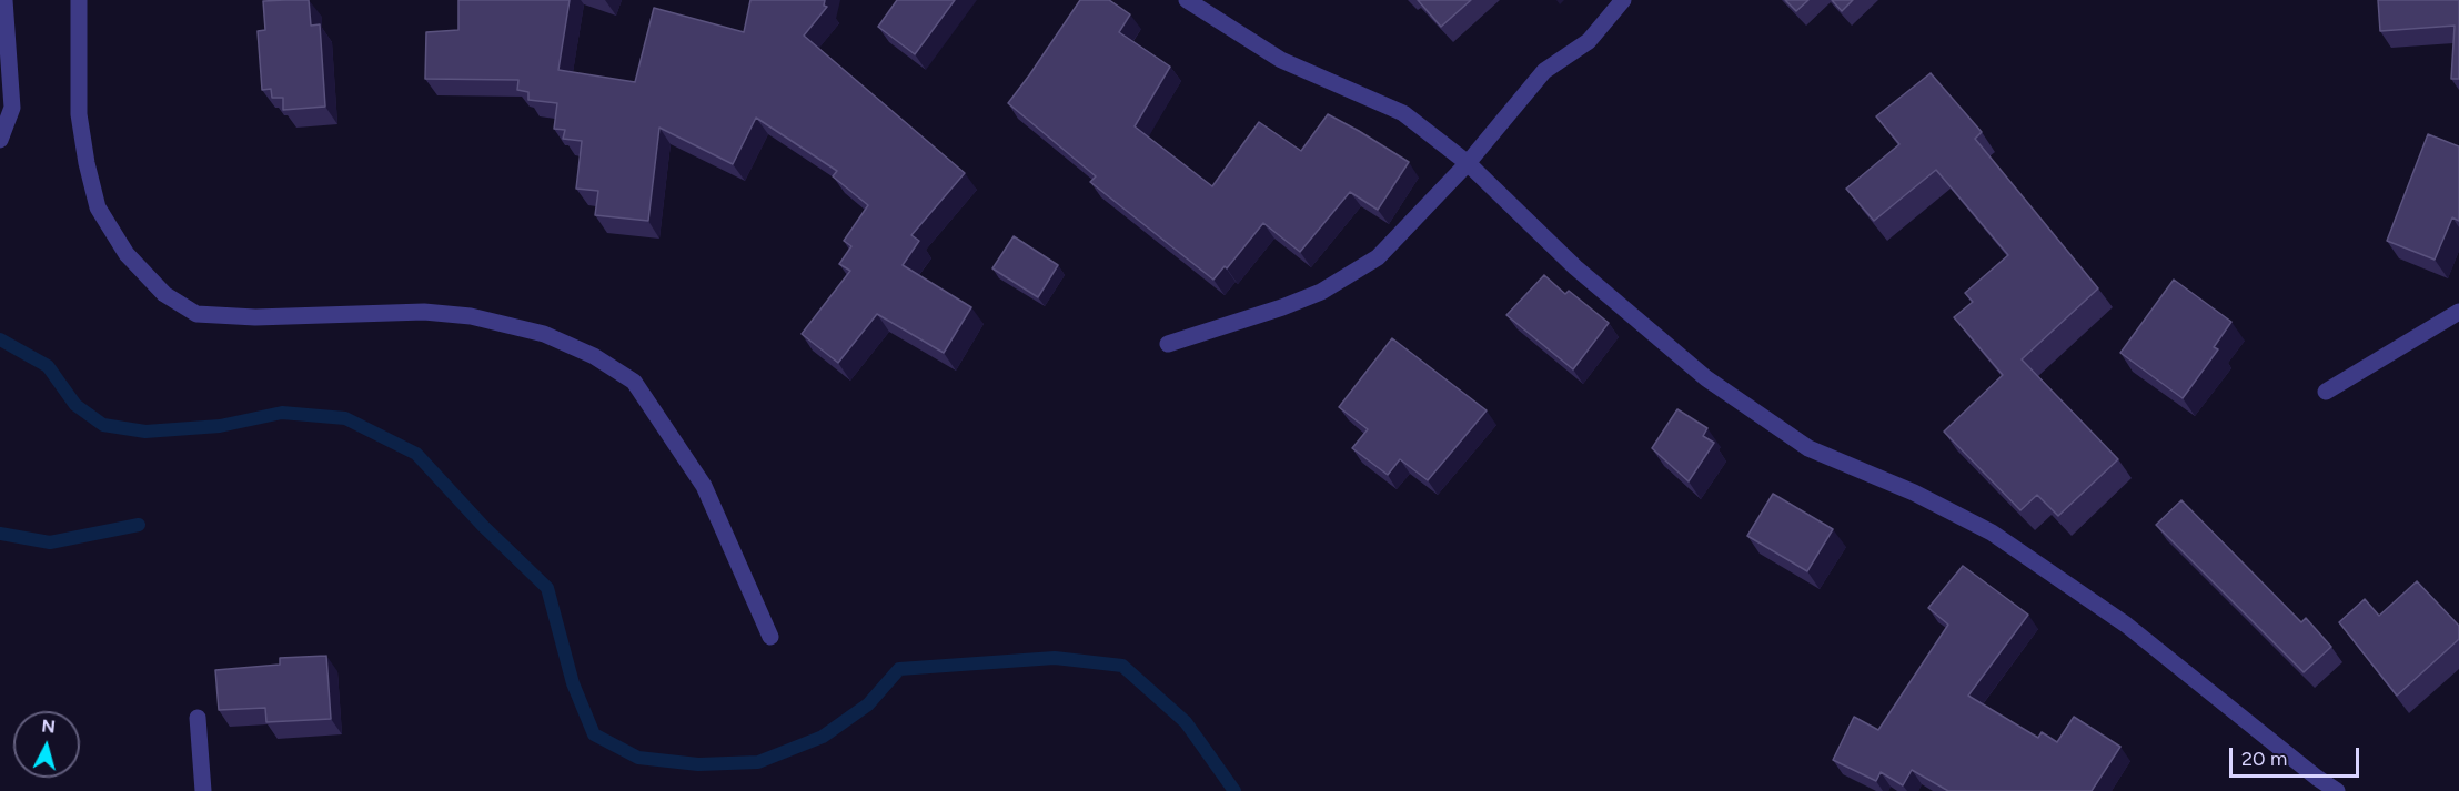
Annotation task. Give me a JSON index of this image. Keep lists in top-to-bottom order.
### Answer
{
  "scale_bar": "20 m",
  "north": "top"
}
